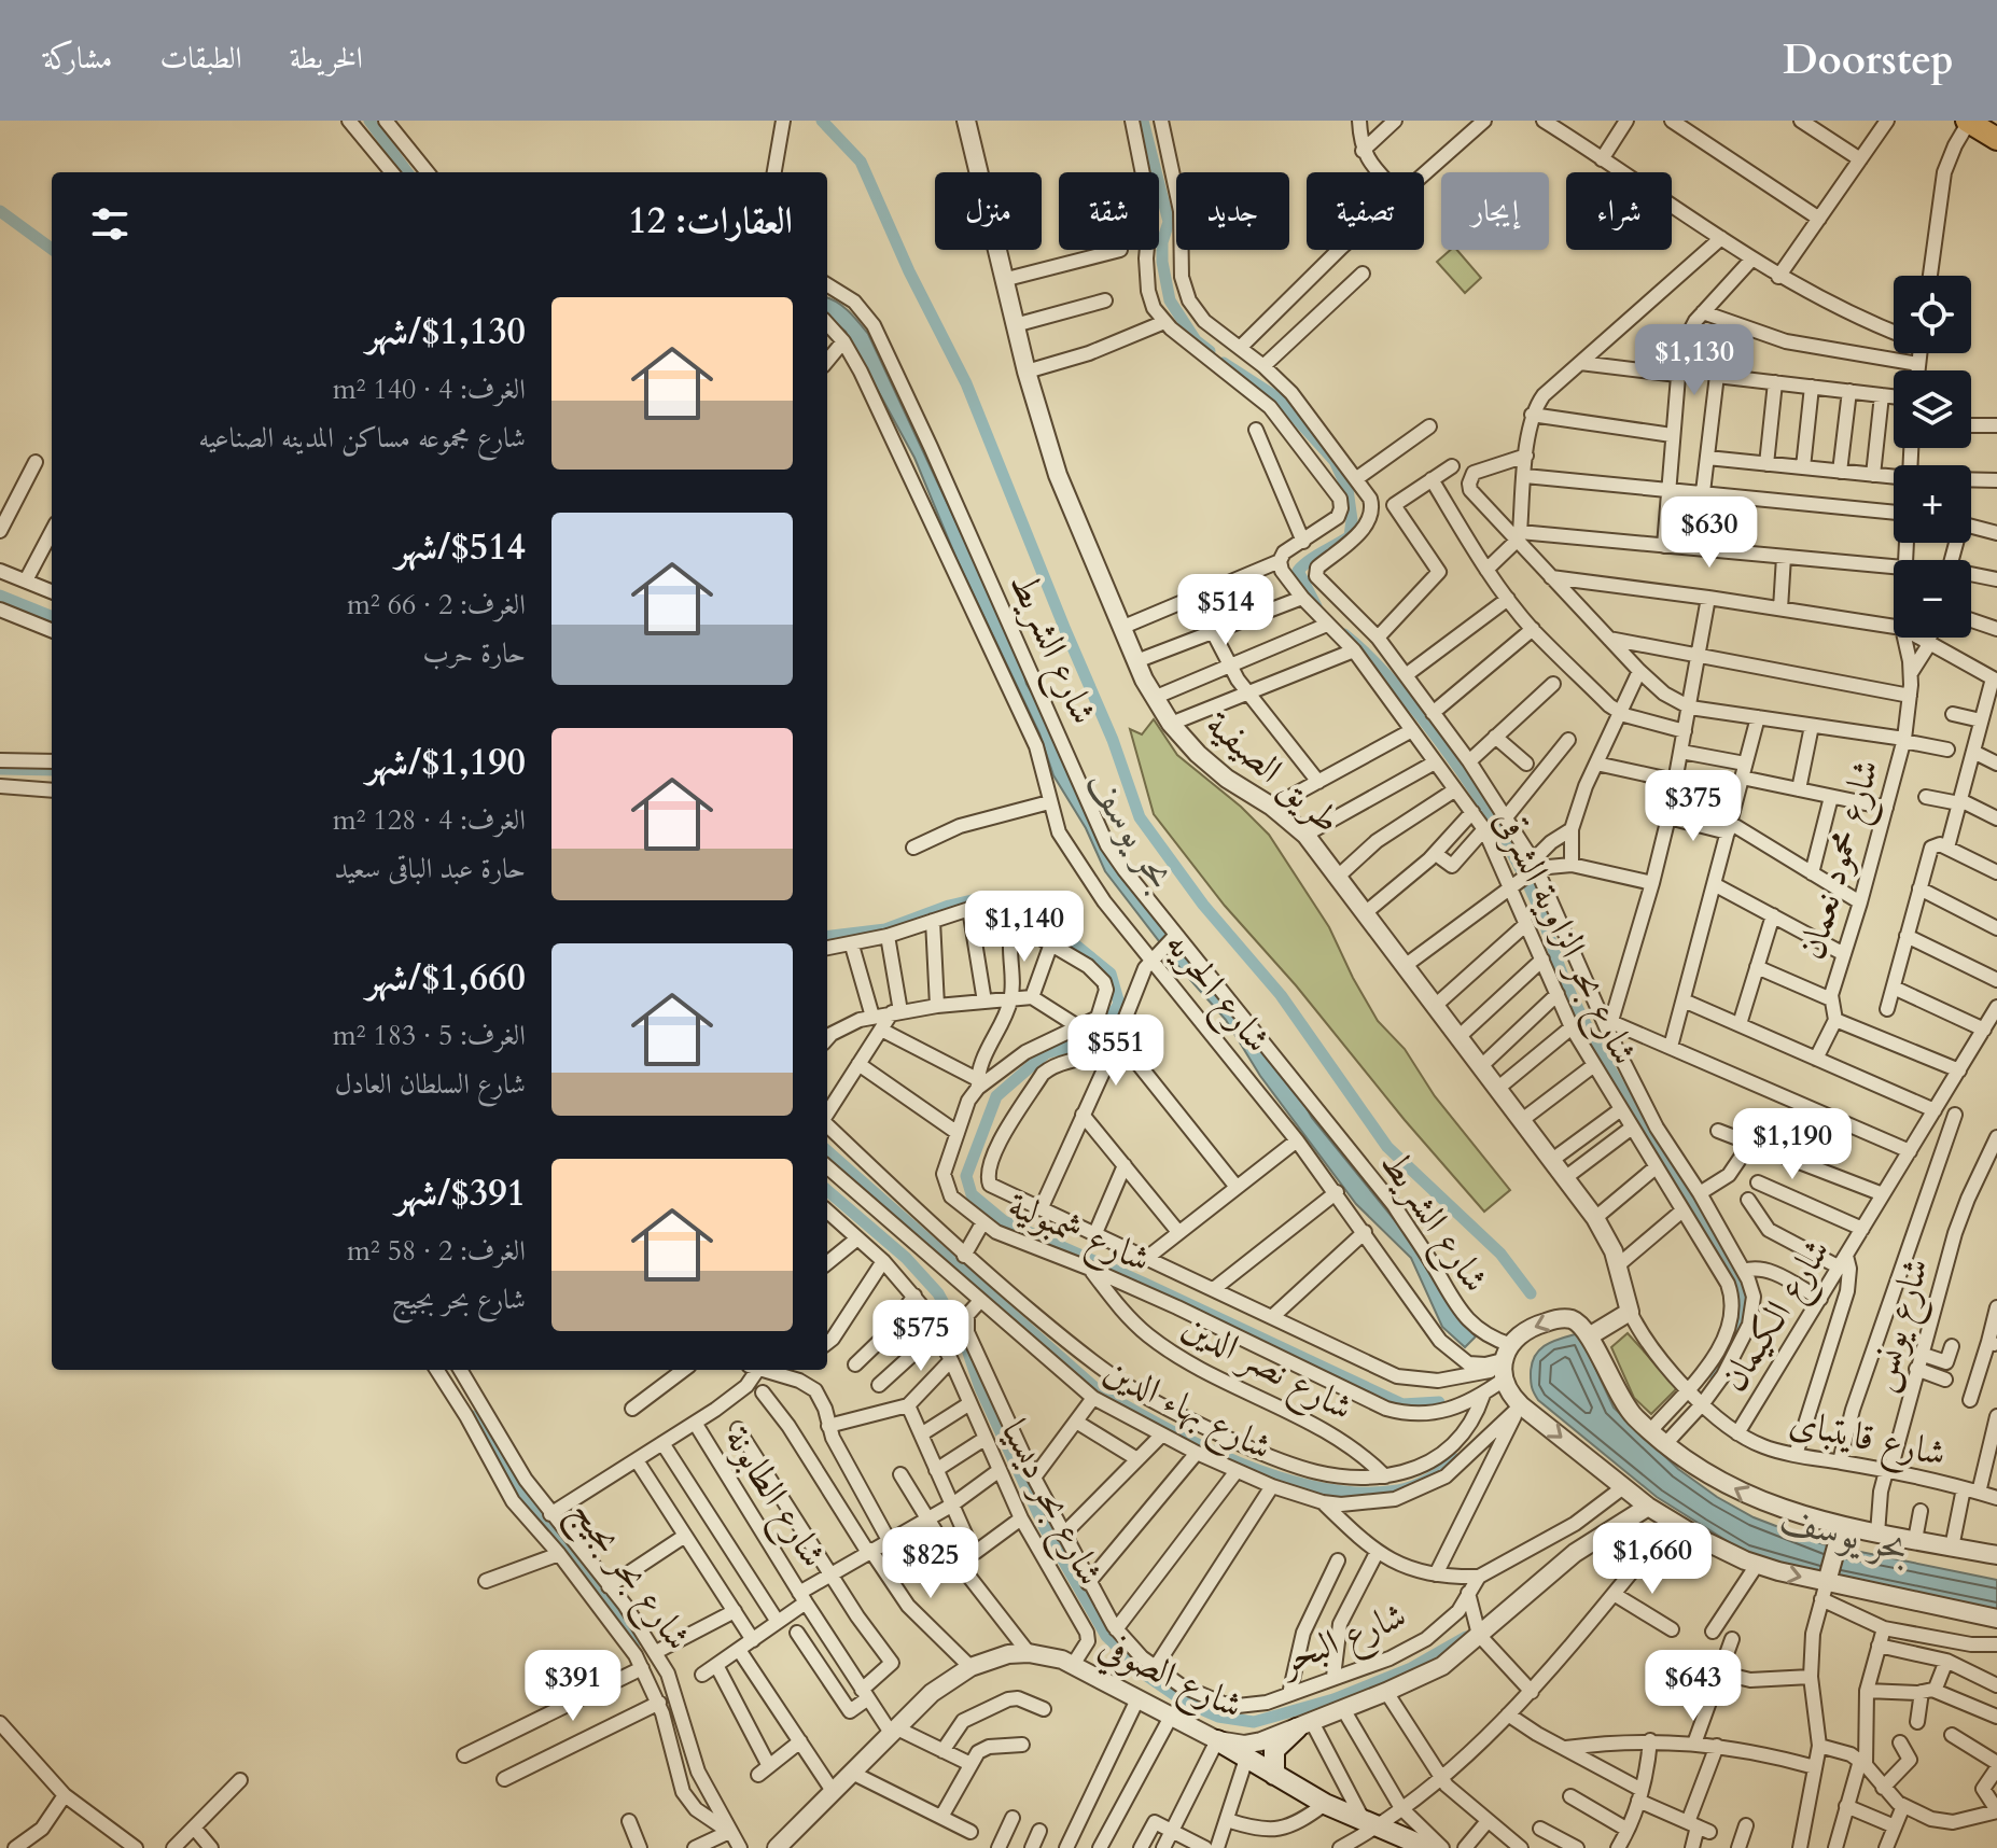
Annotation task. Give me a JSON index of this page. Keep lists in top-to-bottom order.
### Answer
{
  "streets": {
    "street": [
      "شارع الشريط",
      "طريق الصيفية",
      "شارع محمود نعمان",
      "شارع بحر الزاوية الشرقى",
      "شارع الحريه",
      "شارع شمبولية",
      "شارع الكيمان",
      "شارع يونس",
      "شارع نصر الدين",
      "شارع بهاء الدين",
      "شارع قايتباى",
      "شارع الطابونة",
      "شارع بحر ديسيا",
      "شارع بحر بجيج",
      "شارع البحر",
      "شارع الصوفي"
    ]
  },
  "crossings": [
    ["شارع الشريط", "شارع الحريه"],
    ["شارع الشريط", "شارع شمبولية"],
    ["طريق الصيفية", "شارع قايتباى"],
    ["شارع بحر الزاوية الشرقى", "شارع قايتباى"],
    ["شارع الحريه", "شارع شمبولية"],
    ["شارع شمبولية", "شارع نصر الدين"],
    ["شارع الكيمان", "شارع قايتباى"],
    ["شارع يونس", "شارع قايتباى"],
    ["شارع بهاء الدين", "شارع البحر"],
    ["شارع الطابونة", "شارع الصوفي"],
    ["شارع بحر ديسيا", "شارع الصوفي"]
  ],
  "water": ["بحر يوسف"],
  "page": {
    "header": "Doorstep",
    "nav": ["الخريطة", "الطبقات", "مشاركة"],
    "chip": [
      "شراء",
      "إيجار",
      "تصفية",
      "جديد",
      "شقة",
      "منزل"
    ],
    "heading": "العقارات: 12",
    "map_buttons": ["+", "−"],
    "list": [
      {
        "name": "$1,130/شهر",
        "note": "الغرف: 4 · 140 m² · شارع مجموعه مساكن المدينه الصناعيه"
      },
      {
        "name": "$514/شهر",
        "note": "الغرف: 2 · 66 m² · حارة حرب"
      },
      {
        "name": "$1,190/شهر",
        "note": "الغرف: 4 · 128 m² · حارة عبد الباقى سعيد"
      },
      {
        "name": "$1,660/شهر",
        "note": "الغرف: 5 · 183 m² · شارع السلطان العادل"
      },
      {
        "name": "$391/شهر",
        "note": "الغرف: 2 · 58 m² · شارع بحر بجيج"
      }
    ],
    "price": [
      "$1,130",
      "$630",
      "$514",
      "$375",
      "$1,140",
      "$551",
      "$1,190",
      "$575",
      "$1,660",
      "$825",
      "$391",
      "$643"
    ]
  }
}
